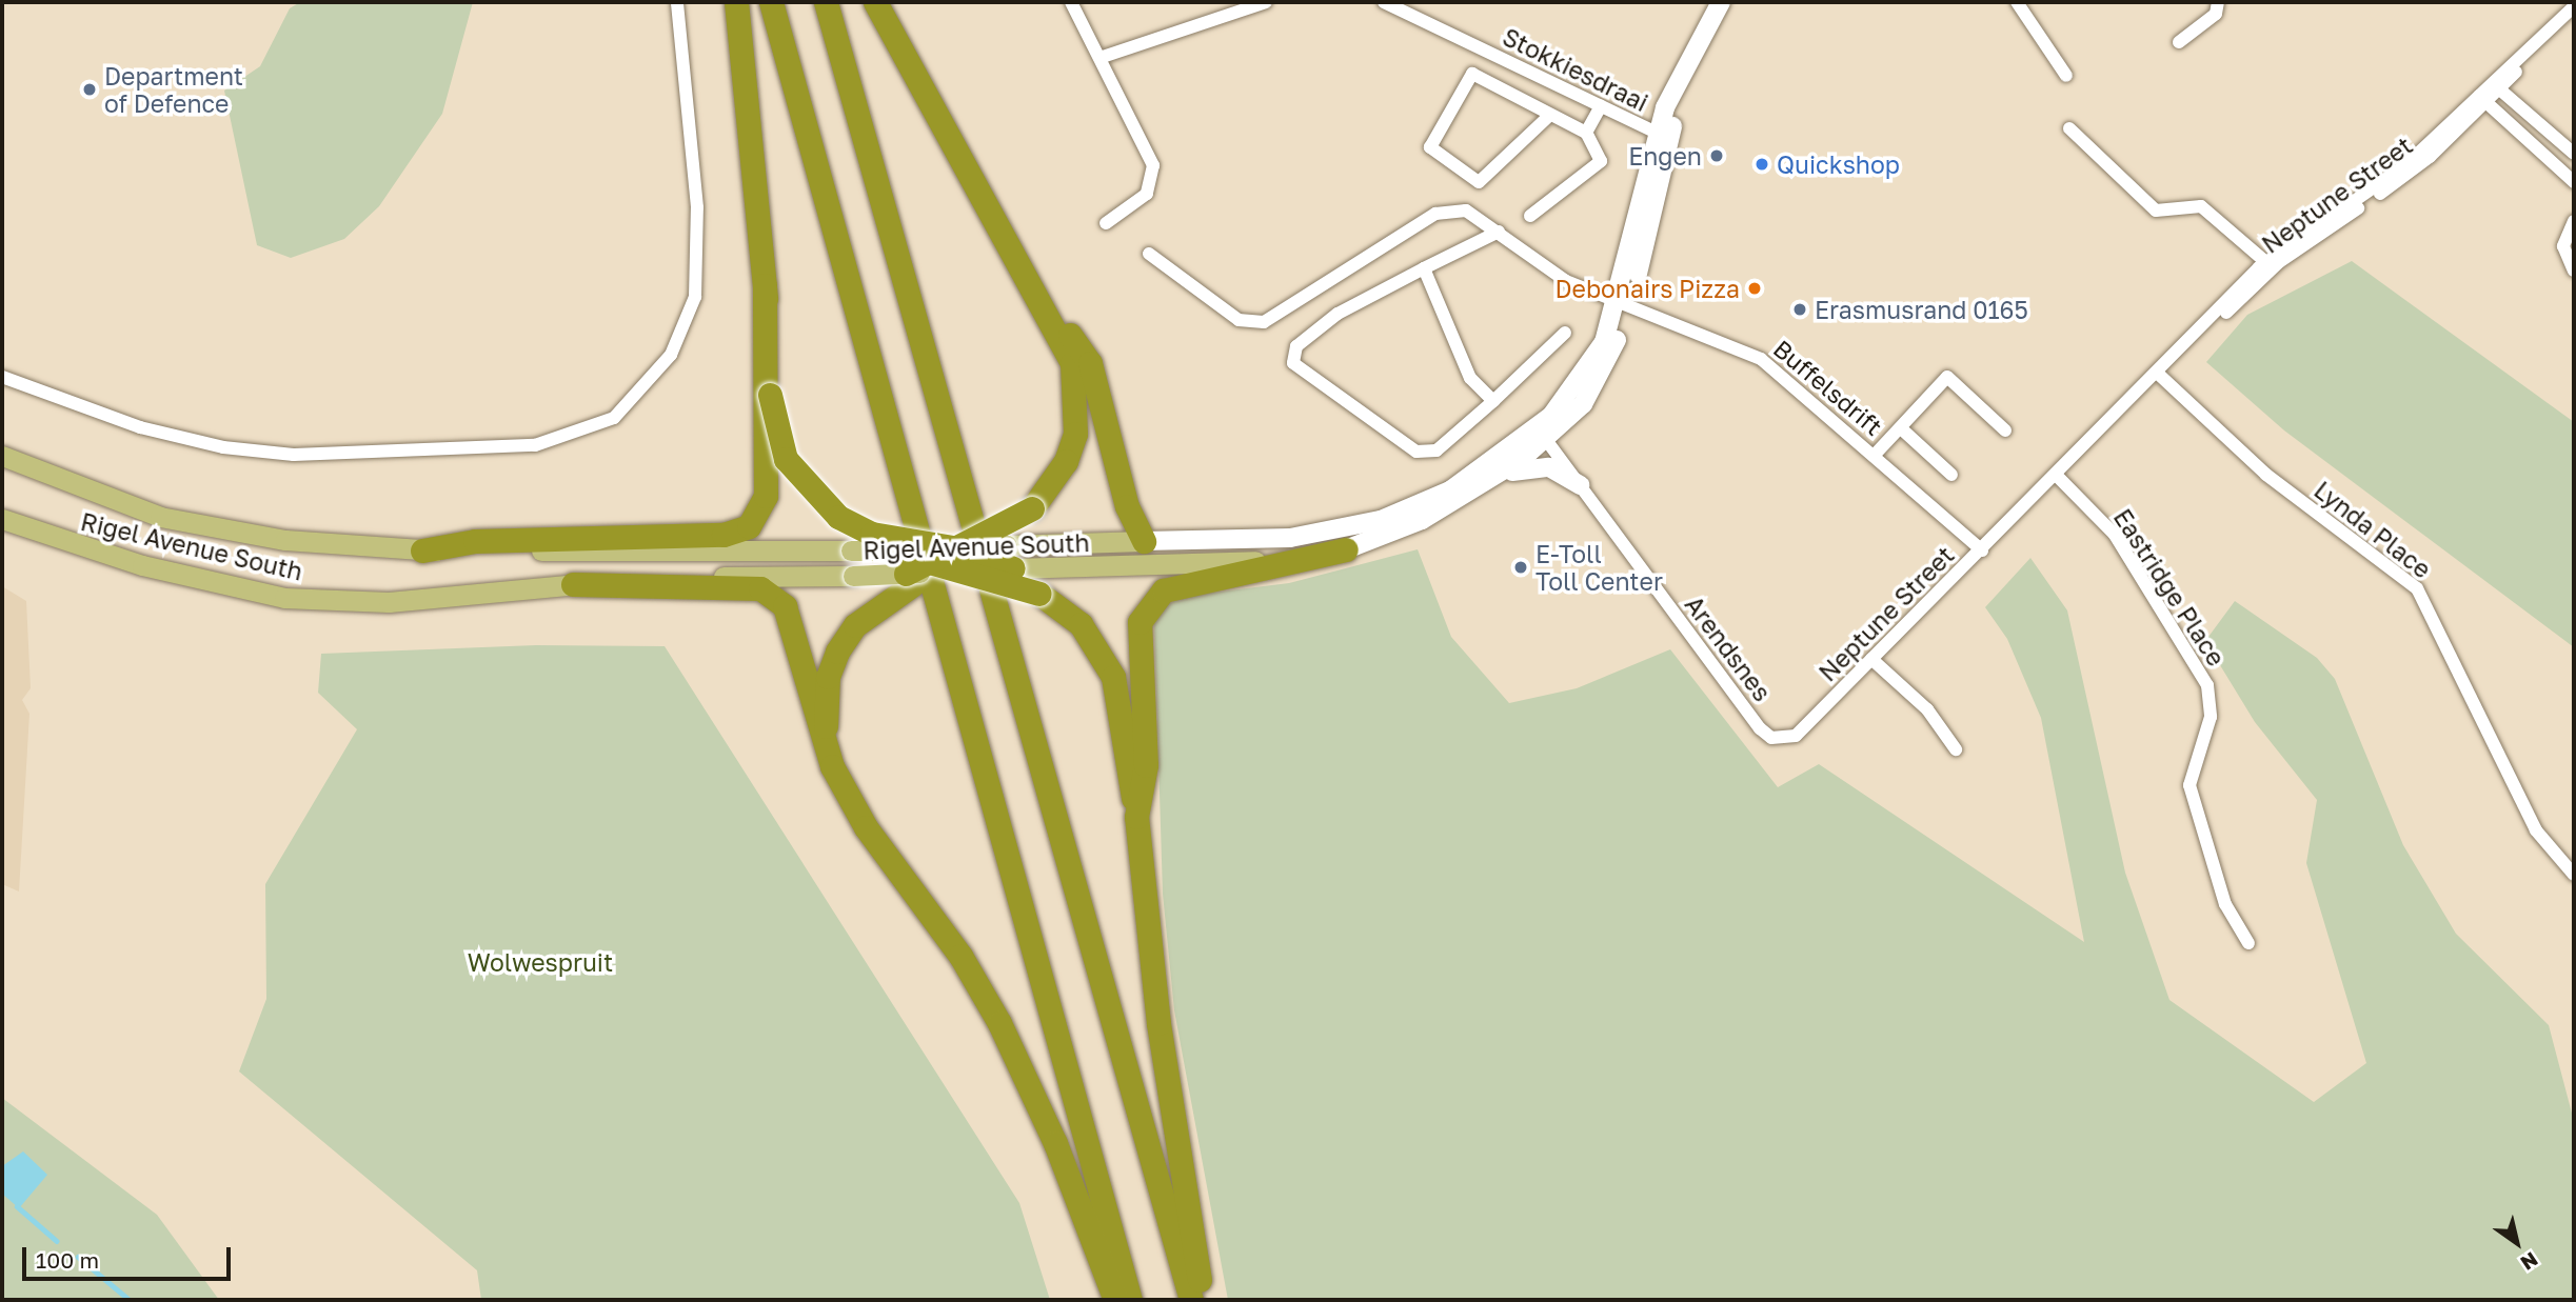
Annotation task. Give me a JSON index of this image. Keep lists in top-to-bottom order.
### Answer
{
  "streets": {
    "main road": ["Rigel Avenue South"],
    "street": [
      "Stokkiesdraai",
      "Neptune Street",
      "Buffelsdrift",
      "Lynda Place",
      "Eastridge Place",
      "Arendsnes"
    ]
  },
  "crossings": [
    ["Stokkiesdraai", "Rigel Avenue South"],
    ["Neptune Street", "Buffelsdrift"],
    ["Neptune Street", "Lynda Place"],
    ["Neptune Street", "Eastridge Place"],
    ["Neptune Street", "Arendsnes"],
    ["Buffelsdrift", "Rigel Avenue South"],
    ["Rigel Avenue South", "Arendsnes"]
  ],
  "parks": ["Wolwespruit"],
  "places": [
    "Department of Defence",
    "Engen",
    "Quickshop",
    "Debonairs Pizza",
    "Erasmusrand 0165",
    "E-Toll Toll Center"
  ],
  "scale_bar": "100 m",
  "north": "bottom right"
}
